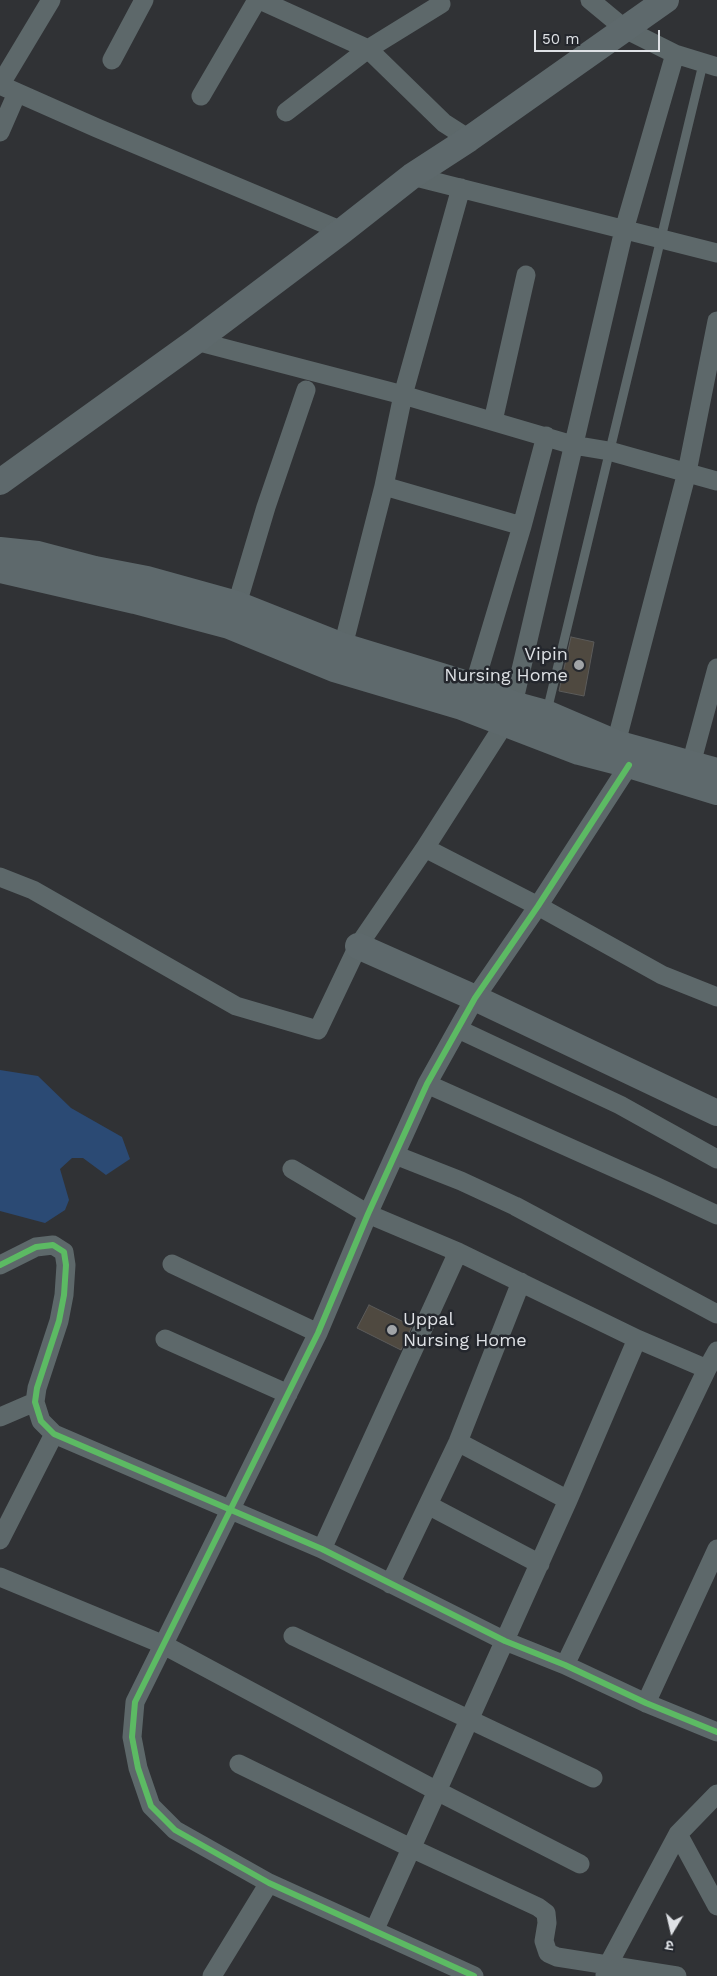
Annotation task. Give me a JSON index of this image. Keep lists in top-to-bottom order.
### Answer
{
  "places": ["Vipin Nursing Home", "Uppal Nursing Home"],
  "scale_bar": "50 m",
  "north": "bottom"
}
